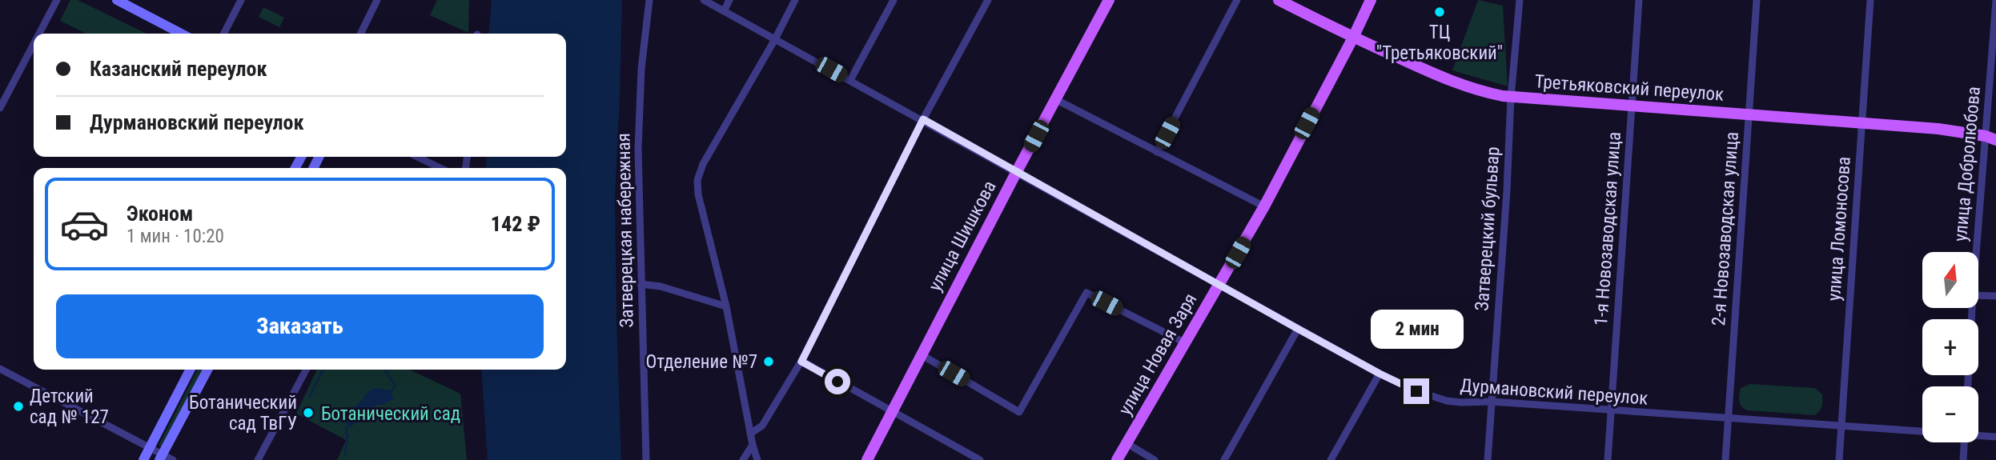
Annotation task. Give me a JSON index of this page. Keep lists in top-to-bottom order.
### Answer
{
  "streets": {
    "main road": ["Третьяковский переулок", "улица Шишкова", "улица Новая Заря"],
    "street": [
      "улица Добролюбова",
      "Затверецкий бульвар",
      "1-я Новозаводская улица",
      "2-я Новозаводская улица",
      "улица Ломоносова",
      "Затверецкая набережная",
      "Дурмановский переулок"
    ]
  },
  "crossings": [
    ["Третьяковский переулок", "улица Добролюбова"],
    ["Третьяковский переулок", "Затверецкий бульвар"],
    ["Третьяковский переулок", "1-я Новозаводская улица"],
    ["Третьяковский переулок", "2-я Новозаводская улица"],
    ["Третьяковский переулок", "улица Ломоносова"],
    ["Третьяковский переулок", "улица Новая Заря"],
    ["Затверецкий бульвар", "Дурмановский переулок"],
    ["1-я Новозаводская улица", "Дурмановский переулок"],
    ["2-я Новозаводская улица", "Дурмановский переулок"],
    ["улица Ломоносова", "Дурмановский переулок"],
    ["улица Шишкова", "Дурмановский переулок"],
    ["улица Новая Заря", "Дурмановский переулок"]
  ],
  "parks": ["Ботанический сад"],
  "places": [
    "ТЦ \"Третьяковский\"",
    "Отделение №7",
    "Детский сад № 127",
    "Ботанический сад ТвГУ"
  ],
  "north": "top",
  "page": {
    "banner": ["Казанский переулок", "Дурмановский переулок"],
    "list": [
      {
        "name": "Эконом",
        "note": "1 мин · 10:20",
        "value": "142 ₽"
      }
    ],
    "map_buttons": ["+", "−"],
    "buttons": "Заказать",
    "bubble": "2 мин"
  }
}
